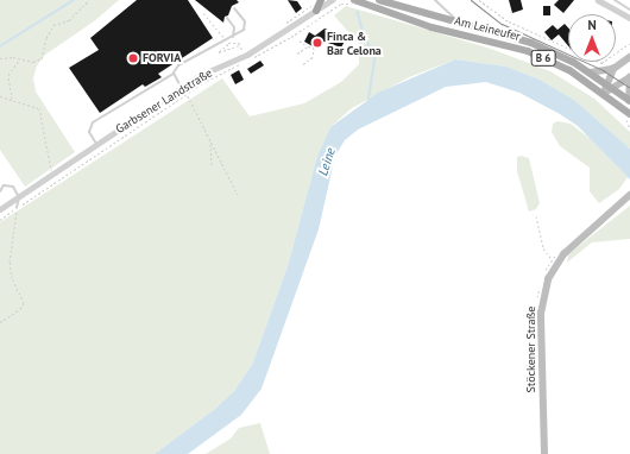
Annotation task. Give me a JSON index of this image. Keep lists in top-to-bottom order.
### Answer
{
  "streets": {
    "main road": ["Am Leineufer", "B 6", "Stöckener Straße"],
    "street": ["Garbsener Landstraße"]
  },
  "water": ["Leine"],
  "places": ["Finca & Bar Celona", "FORVIA"],
  "north": "top"
}
